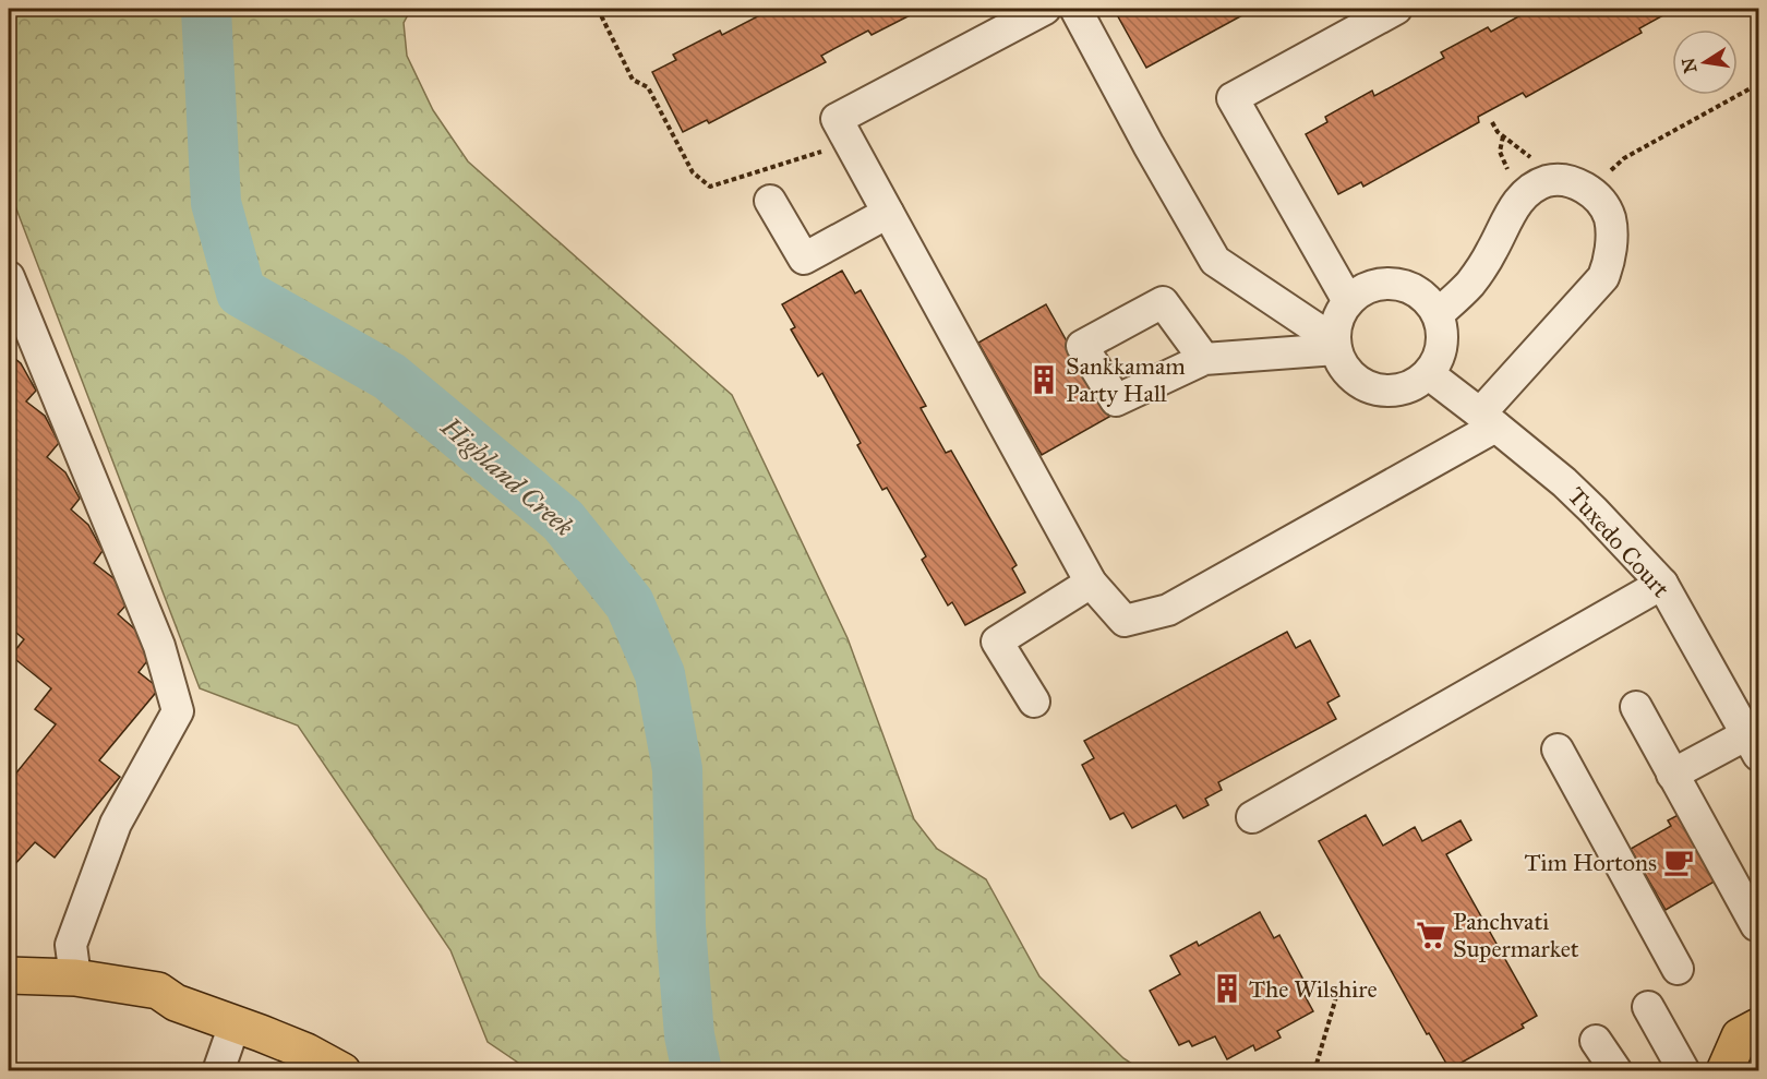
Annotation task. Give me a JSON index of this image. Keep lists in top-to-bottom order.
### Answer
{
  "streets": {
    "street": ["Tuxedo Court"]
  },
  "water": ["Highland Creek"],
  "places": {
    "building": ["Sankkamam Party Hall", "The Wilshire"],
    "cafe": ["Tim Hortons"],
    "supermarket": ["Panchvati Supermarket"]
  },
  "north": "left"
}
